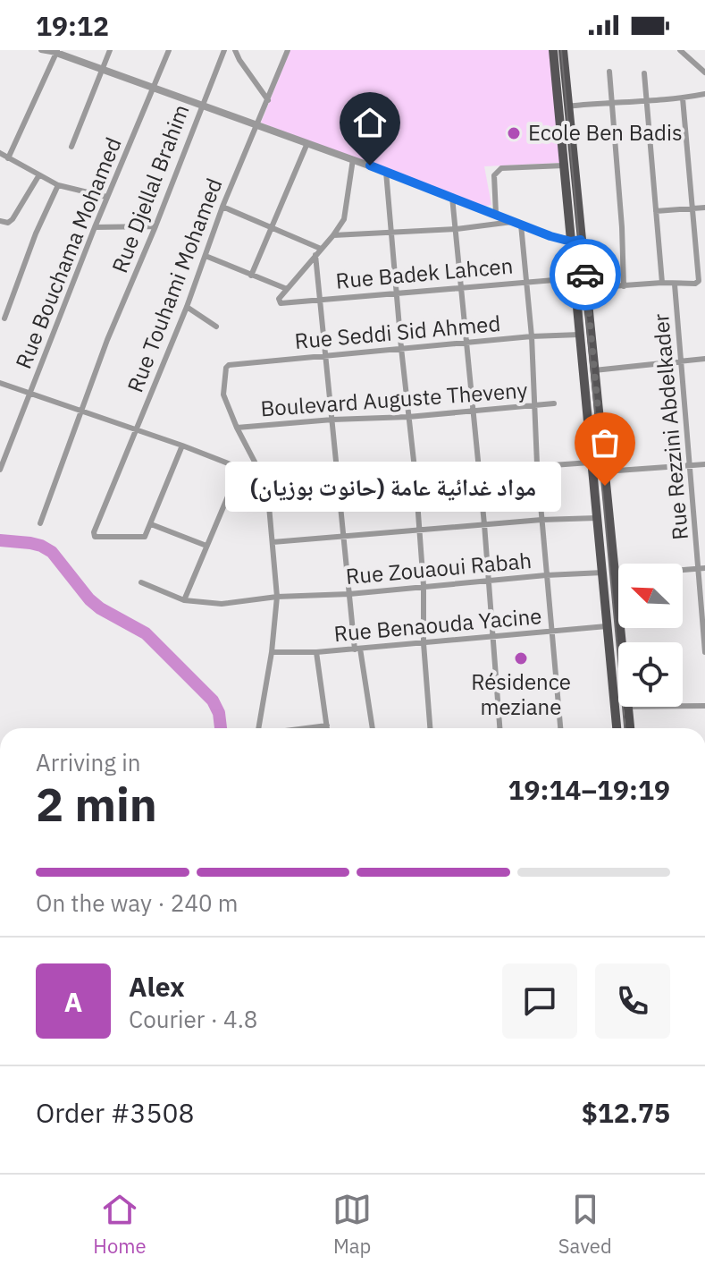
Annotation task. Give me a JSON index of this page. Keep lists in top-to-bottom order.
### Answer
{
  "streets": {
    "street": [
      "Rue Djellal Brahim",
      "Rue Bouchama Mohamed",
      "Rue Badek Lahcen",
      "Rue Touhami Mohamed",
      "Rue Seddi Sid Ahmed",
      "Boulevard Auguste Theveny",
      "Rue Rezzini Abdelkader",
      "Rue Zouaoui Rabah",
      "Rue Benaouda Yacine"
    ]
  },
  "crossings": [
    ["Rue Seddi Sid Ahmed", "Boulevard Auguste Theveny"]
  ],
  "places": ["Ecole Ben Badis", "مواد غدائية عامة (حانوت بوزيان)", "Résidence meziane"],
  "north": "top left",
  "page": {
    "status": "19:12",
    "bubble": "مواد غدائية عامة (حانوت بوزيان)",
    "heading": ["2 min", "Arriving in", "19:14–19:19"],
    "panel": [
      "Alex",
      "Courier · 4.8",
      "Order #3508",
      "$12.75"
    ],
    "bar": "On the way · 240 m",
    "round": "A",
    "tabs": ["Home", "Map", "Saved"]
  }
}
